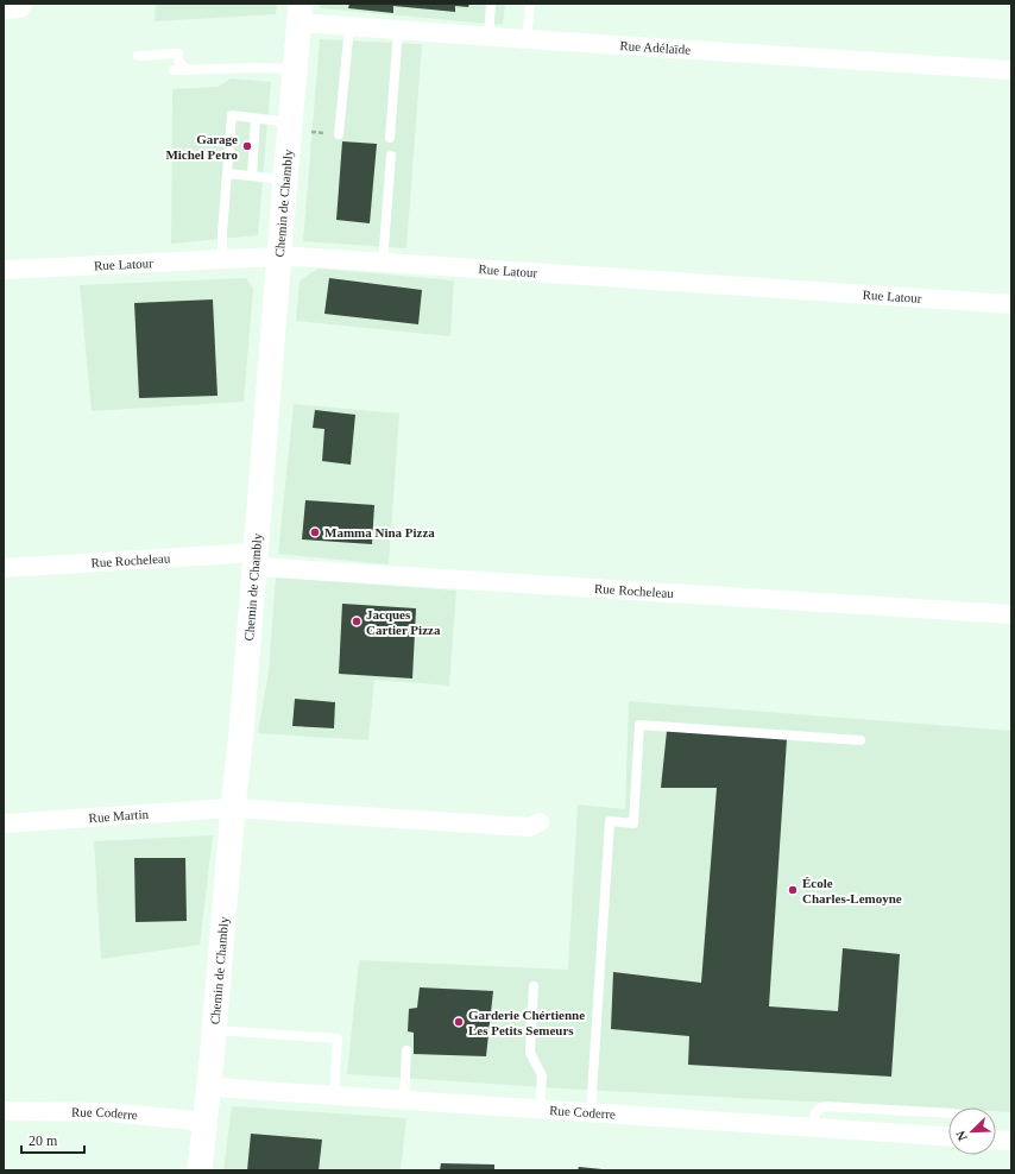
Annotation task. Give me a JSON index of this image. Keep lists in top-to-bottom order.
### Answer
{
  "streets": {
    "street": [
      "Rue Adélaïde",
      "Chemin de Chambly",
      "Rue Latour",
      "Rue Rocheleau",
      "Rue Martin",
      "Rue Coderre"
    ]
  },
  "crossings": [
    ["Rue Adélaïde", "Chemin de Chambly"],
    ["Chemin de Chambly", "Rue Latour"],
    ["Chemin de Chambly", "Rue Rocheleau"],
    ["Chemin de Chambly", "Rue Martin"],
    ["Chemin de Chambly", "Rue Coderre"]
  ],
  "places": [
    "Garage Michel Petro",
    "Mamma Nina Pizza",
    "Jacques Cartier Pizza",
    "École Charles-Lemoyne",
    "Garderie Chértienne Les Petits Semeurs"
  ],
  "scale_bar": "20 m",
  "north": "bottom left"
}
